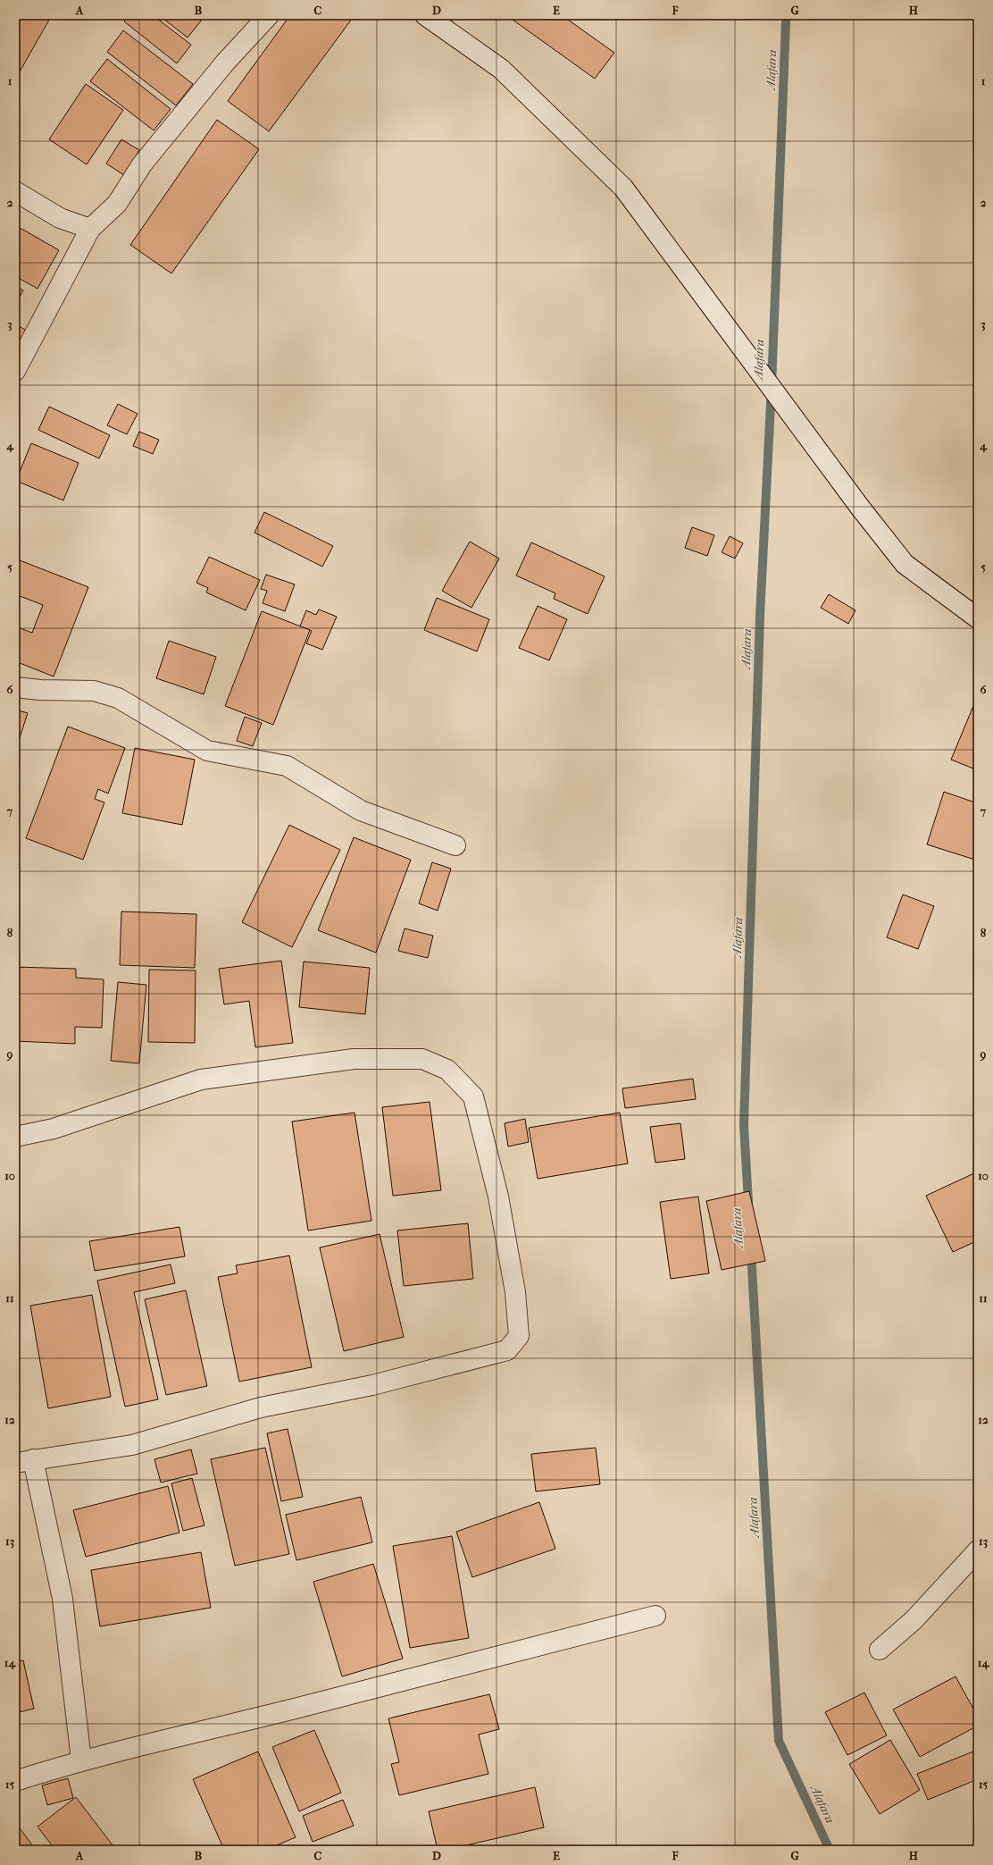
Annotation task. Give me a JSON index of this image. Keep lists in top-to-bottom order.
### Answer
{
  "water": ["Alafara"],
  "grid": {
    "columns": [
      "A",
      "B",
      "C",
      "D",
      "E",
      "F",
      "G",
      "H"
    ],
    "rows": [
      "1",
      "2",
      "3",
      "4",
      "5",
      "6",
      "7",
      "8",
      "9",
      "10",
      "11",
      "12",
      "13",
      "14",
      "15"
    ]
  }
}
